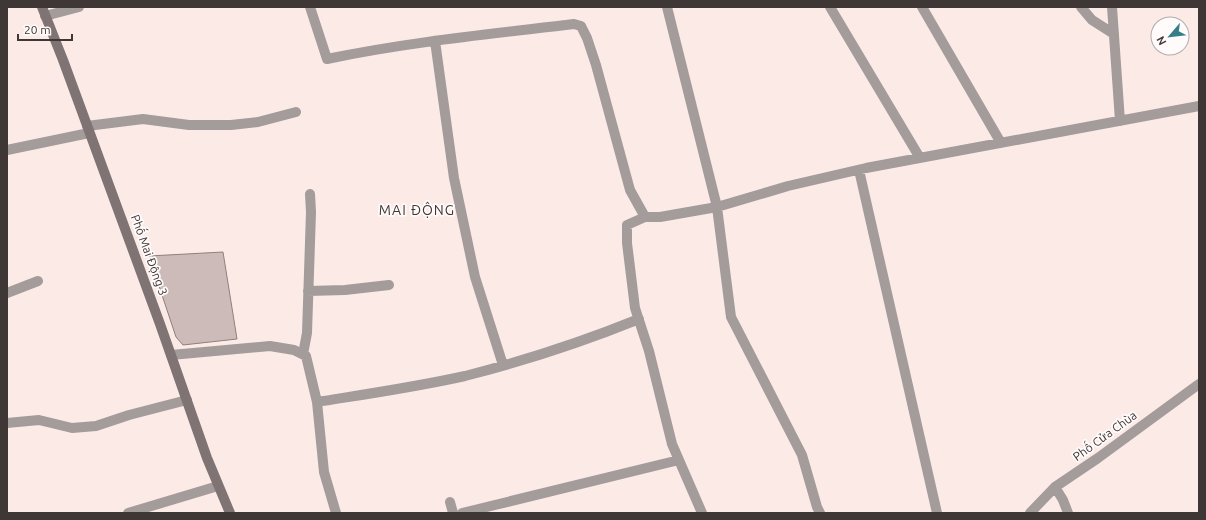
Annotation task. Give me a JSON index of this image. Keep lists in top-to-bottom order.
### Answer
{
  "streets": {
    "main road": ["Phố Mai Động 3"],
    "street": ["Phố Cửa Chùa"]
  },
  "districts": ["MAI ĐỘNG"],
  "scale_bar": "20 m",
  "north": "bottom left"
}
